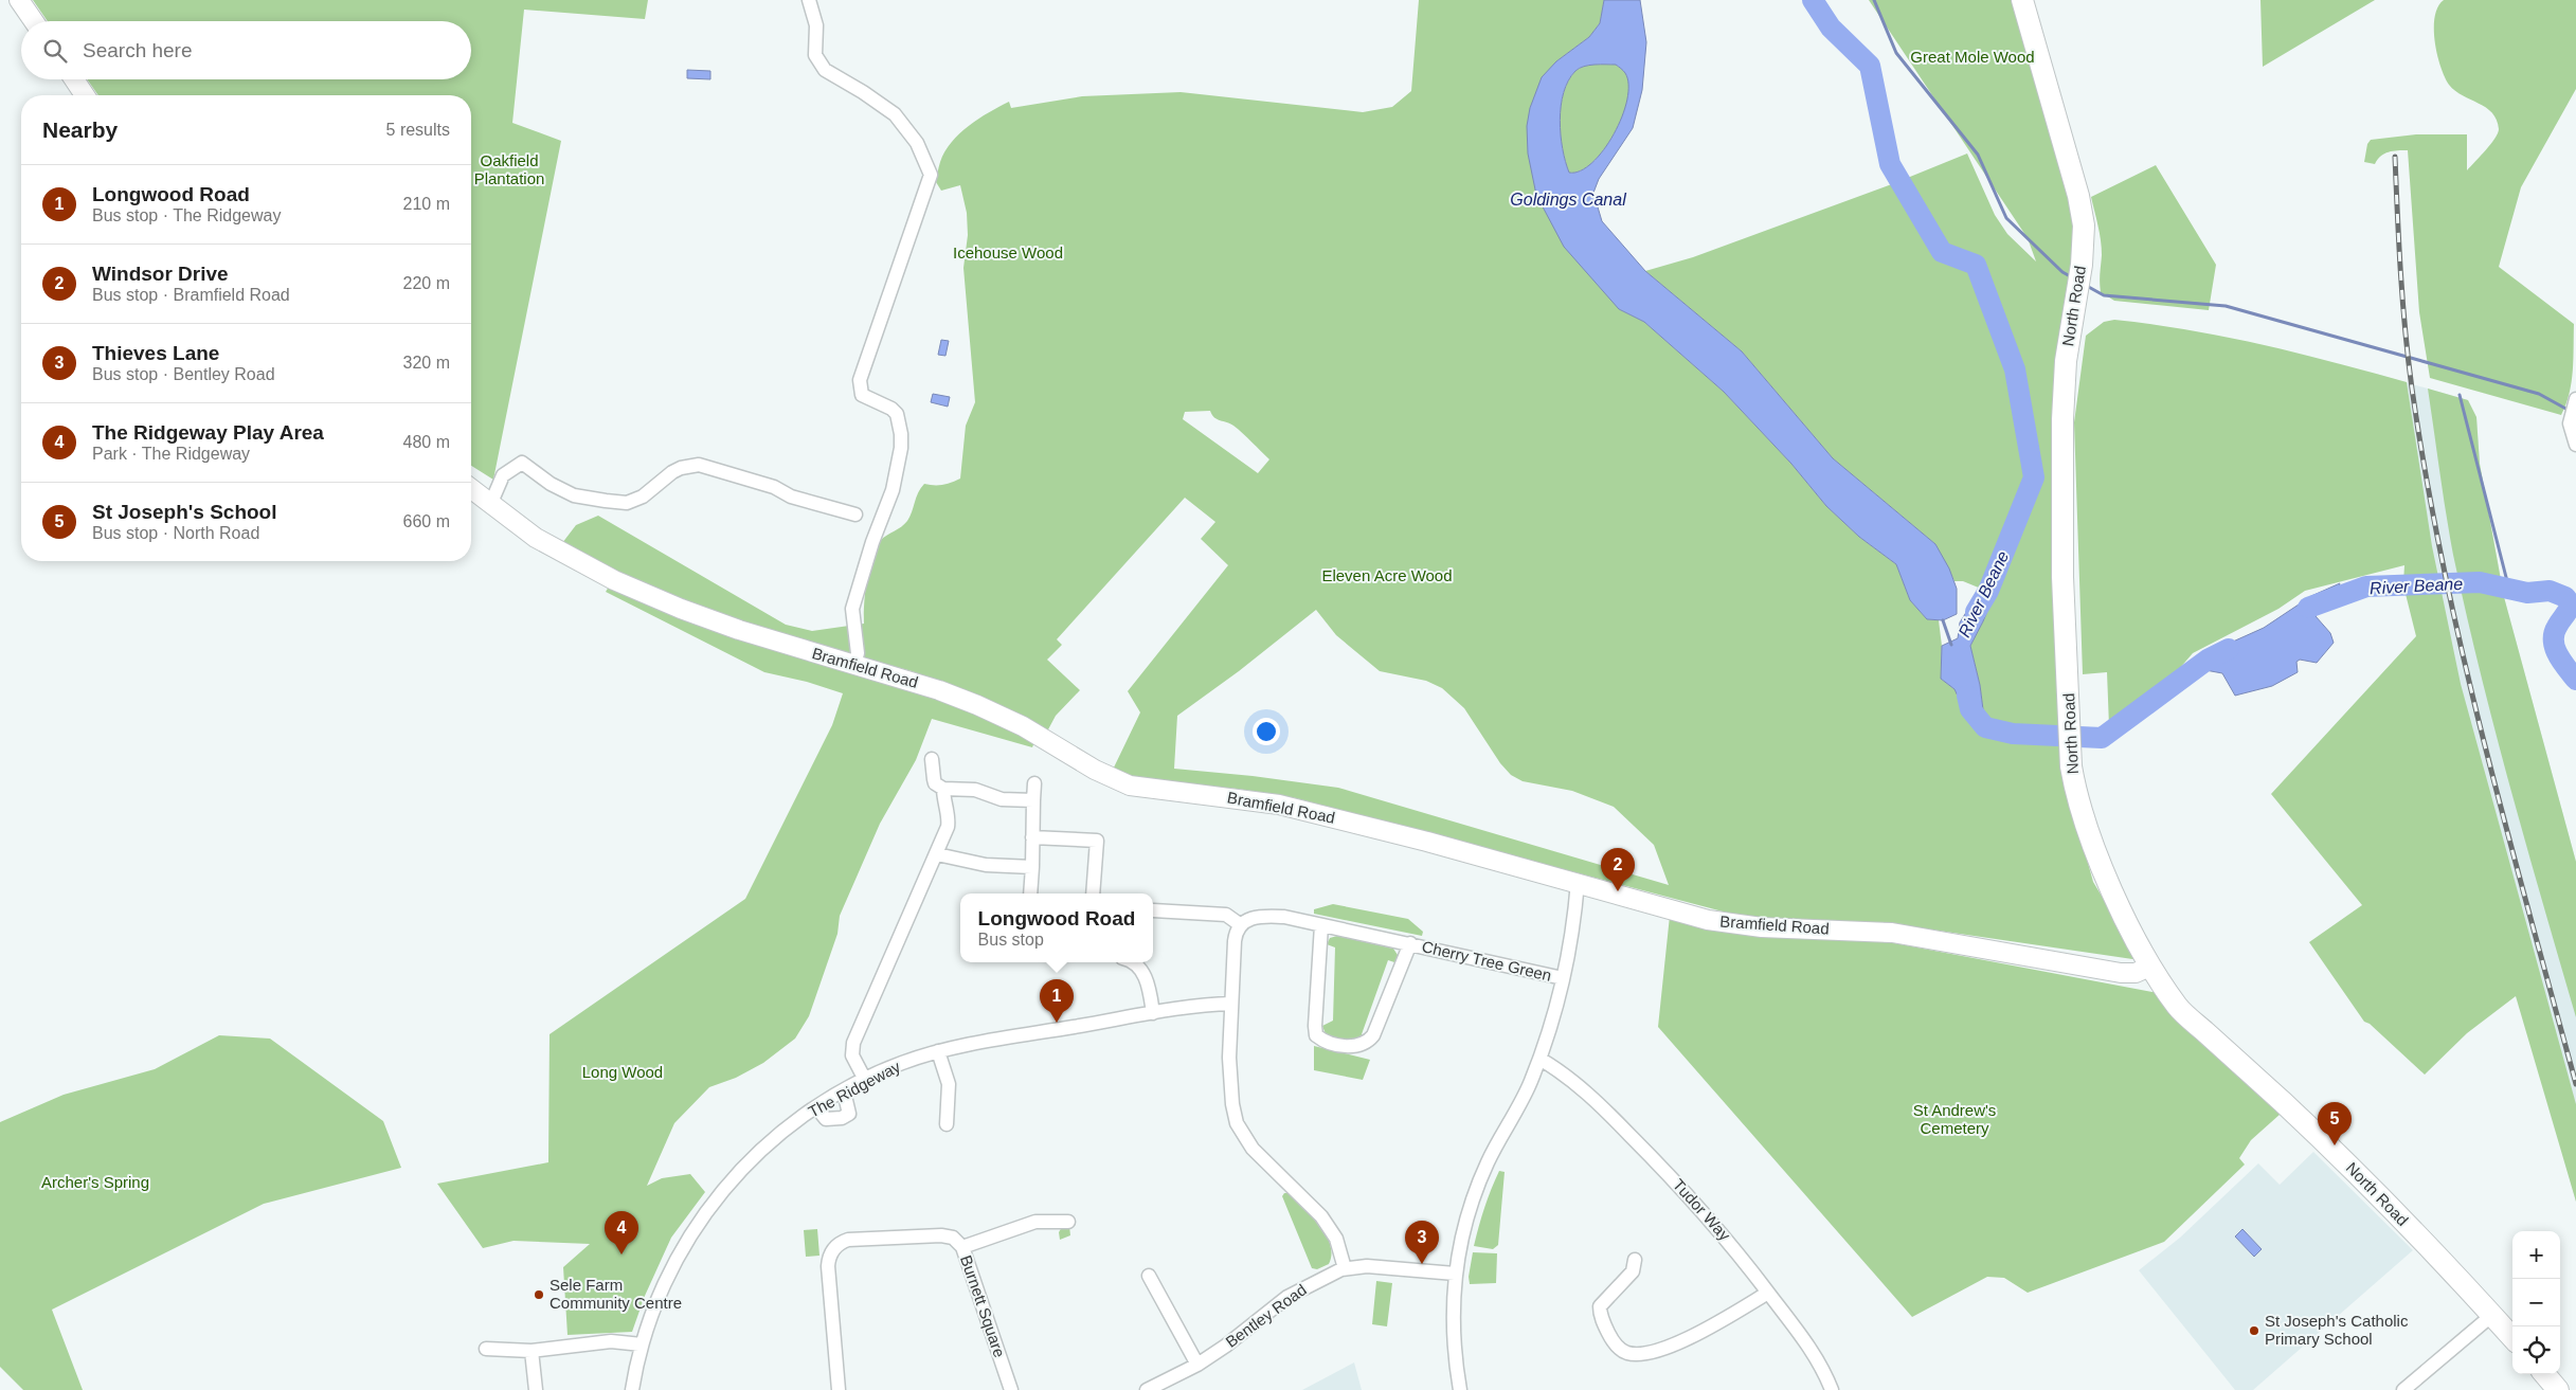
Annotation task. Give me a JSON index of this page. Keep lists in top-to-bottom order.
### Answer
{
  "streets": {
    "main road": ["North Road"],
    "street": [
      "Bramfield Road",
      "Cherry Tree Green",
      "The Ridgeway",
      "Tudor Way",
      "Burnett Square",
      "Bentley Road"
    ]
  },
  "crossings": [
    ["North Road", "Bramfield Road"]
  ],
  "water": ["Goldings Canal", "River Beane"],
  "parks": [
    "Great Mole Wood",
    "Oakfield Plantation",
    "Icehouse Wood",
    "Eleven Acre Wood",
    "Long Wood",
    "St Andrew's Cemetery",
    "Archer's Spring"
  ],
  "places": ["Sele Farm Community Centre", "St Joseph's Catholic Primary School"],
  "page": {
    "search": "Search here",
    "heading": ["Nearby", "5 results"],
    "list": [
      {
        "mark": "1",
        "name": "Longwood Road",
        "note": "Bus stop · The Ridgeway",
        "value": "210 m"
      },
      {
        "mark": "2",
        "name": "Windsor Drive",
        "note": "Bus stop · Bramfield Road",
        "value": "220 m"
      },
      {
        "mark": "3",
        "name": "Thieves Lane",
        "note": "Bus stop · Bentley Road",
        "value": "320 m"
      },
      {
        "mark": "4",
        "name": "The Ridgeway Play Area",
        "note": "Park · The Ridgeway",
        "value": "480 m"
      },
      {
        "mark": "5",
        "name": "St Joseph's School",
        "note": "Bus stop · North Road",
        "value": "660 m"
      }
    ],
    "pins": [
      "2",
      "1",
      "5",
      "4",
      "3"
    ],
    "popup": ["Longwood Road", "Bus stop"],
    "map_buttons": ["+", "−"]
  }
}
